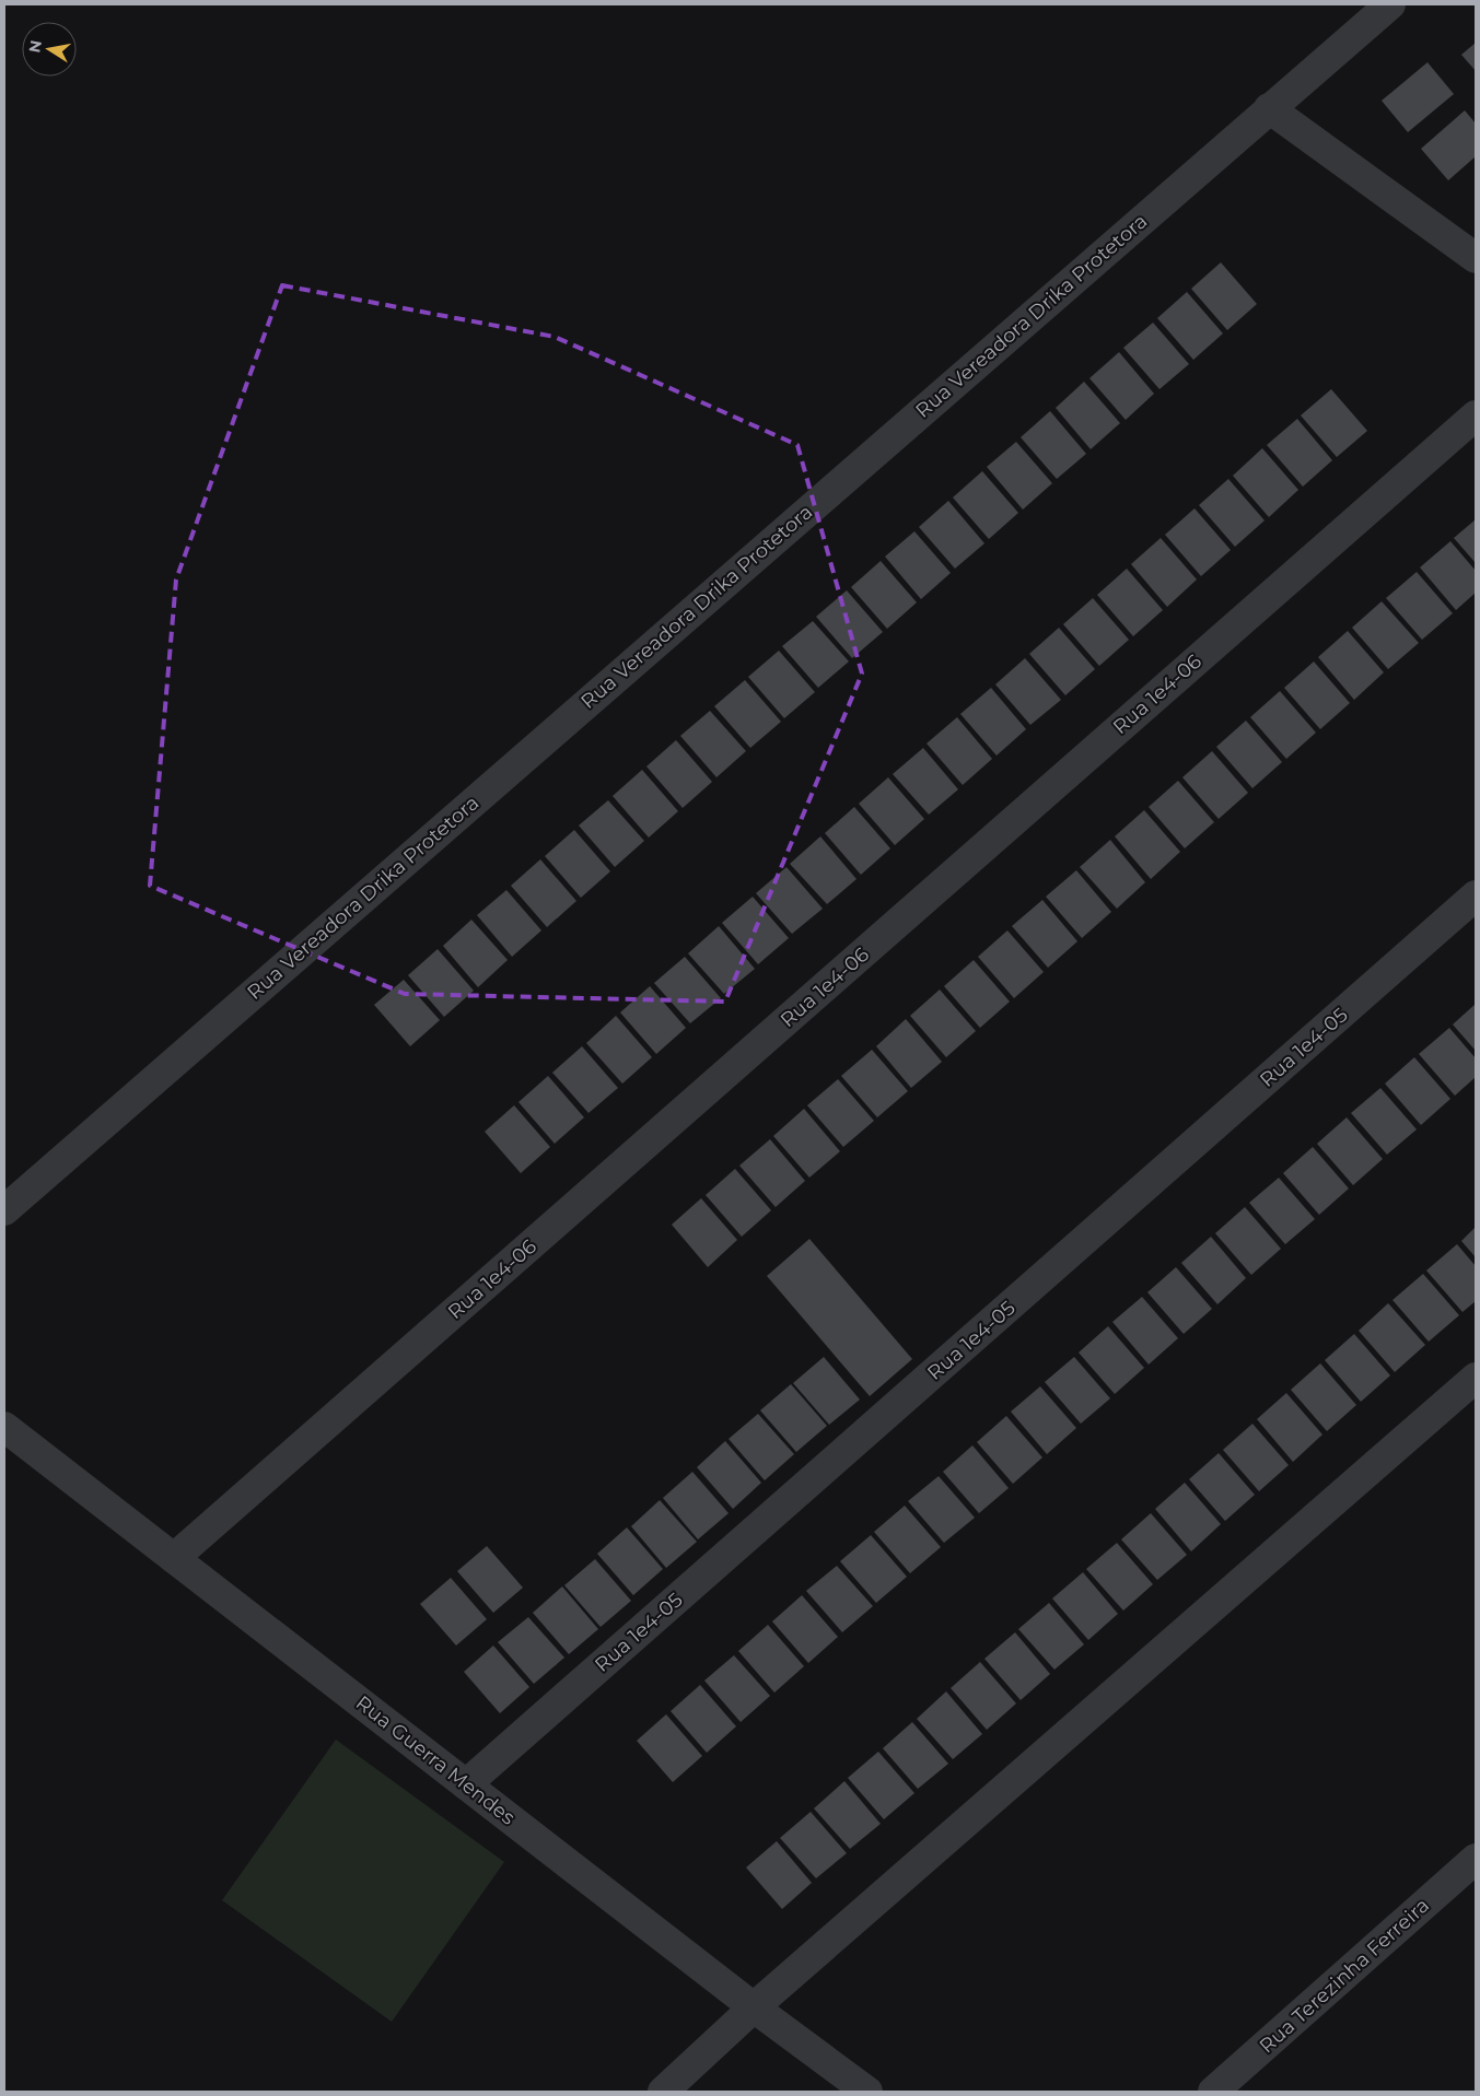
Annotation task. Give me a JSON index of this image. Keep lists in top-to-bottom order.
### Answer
{
  "streets": {
    "street": [
      "Rua Vereadora Drika Protetora",
      "Rua 1e4-06",
      "Rua 1e4-05",
      "Rua Guerra Mendes",
      "Rua Terezinha Ferreira"
    ]
  },
  "crossings": [
    ["Rua 1e4-06", "Rua Guerra Mendes"],
    ["Rua 1e4-05", "Rua Guerra Mendes"]
  ],
  "north": "left"
}
